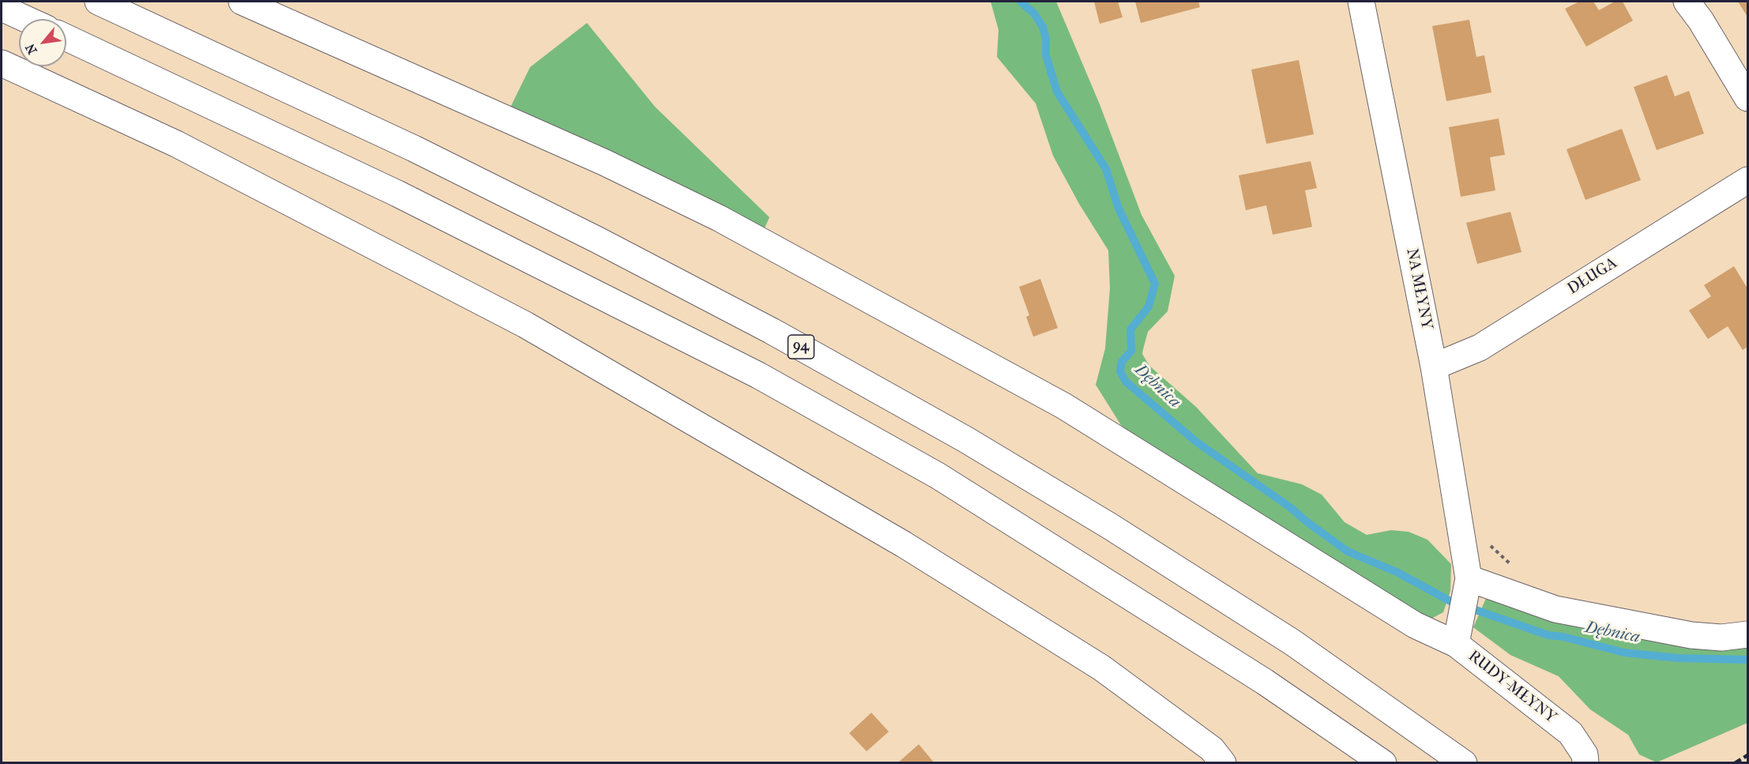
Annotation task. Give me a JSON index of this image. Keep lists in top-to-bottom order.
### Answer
{
  "streets": {
    "street": [
      "DŁUGA",
      "NA MŁYNY",
      "94",
      "RUDY-MŁYNY"
    ]
  },
  "crossings": [
    ["DŁUGA", "NA MŁYNY"],
    ["NA MŁYNY", "RUDY-MŁYNY"]
  ],
  "water": ["Dębnica"],
  "north": "bottom left"
}
